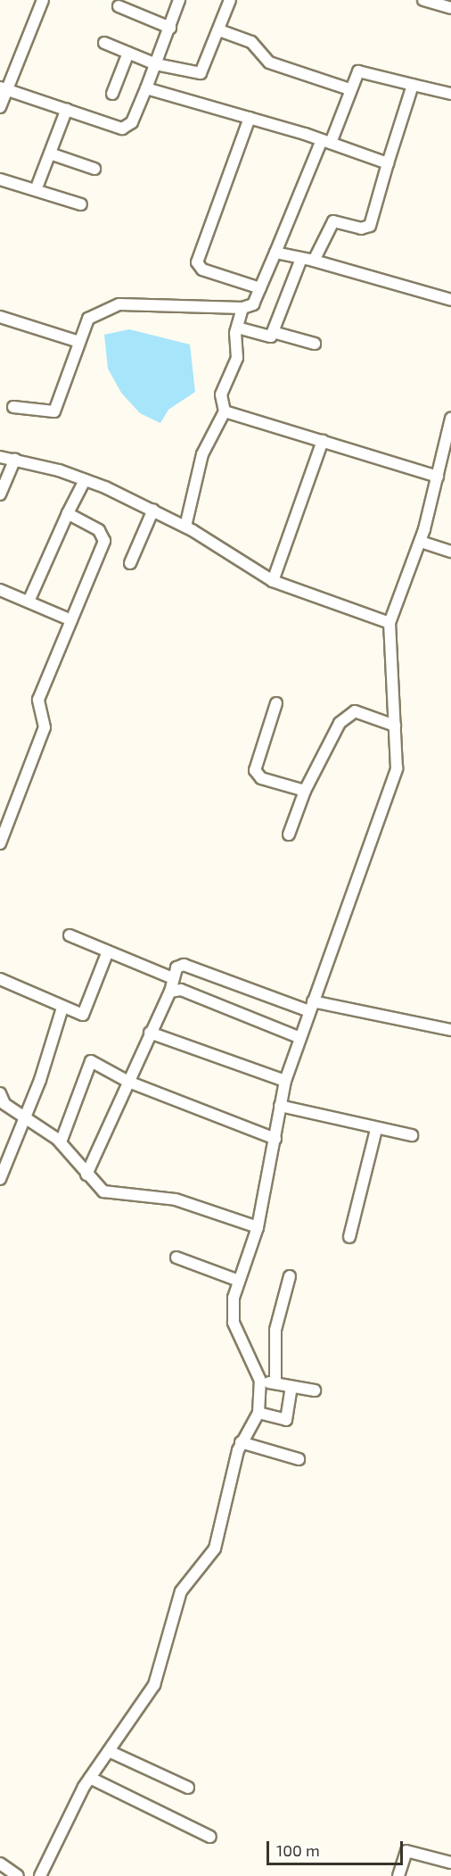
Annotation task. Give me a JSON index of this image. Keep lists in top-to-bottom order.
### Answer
{
  "scale_bar": "100 m"
}
